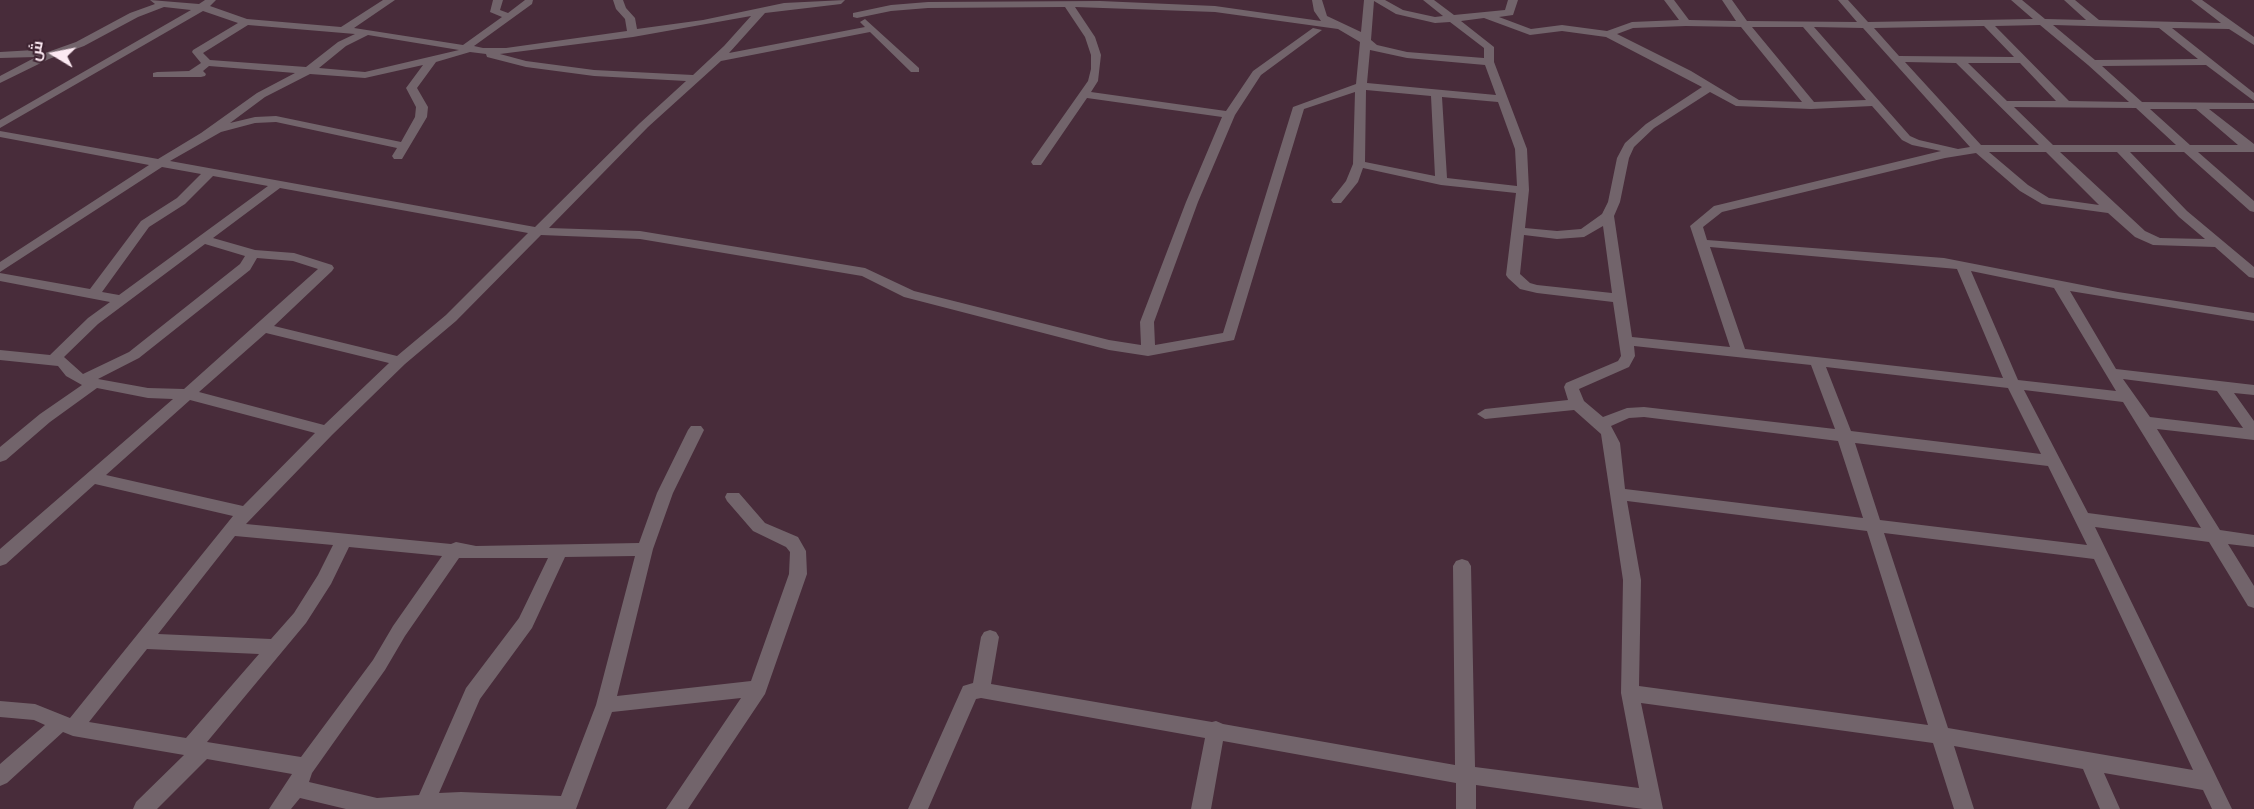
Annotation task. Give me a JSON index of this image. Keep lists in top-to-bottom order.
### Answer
{
  "north": "left"
}
